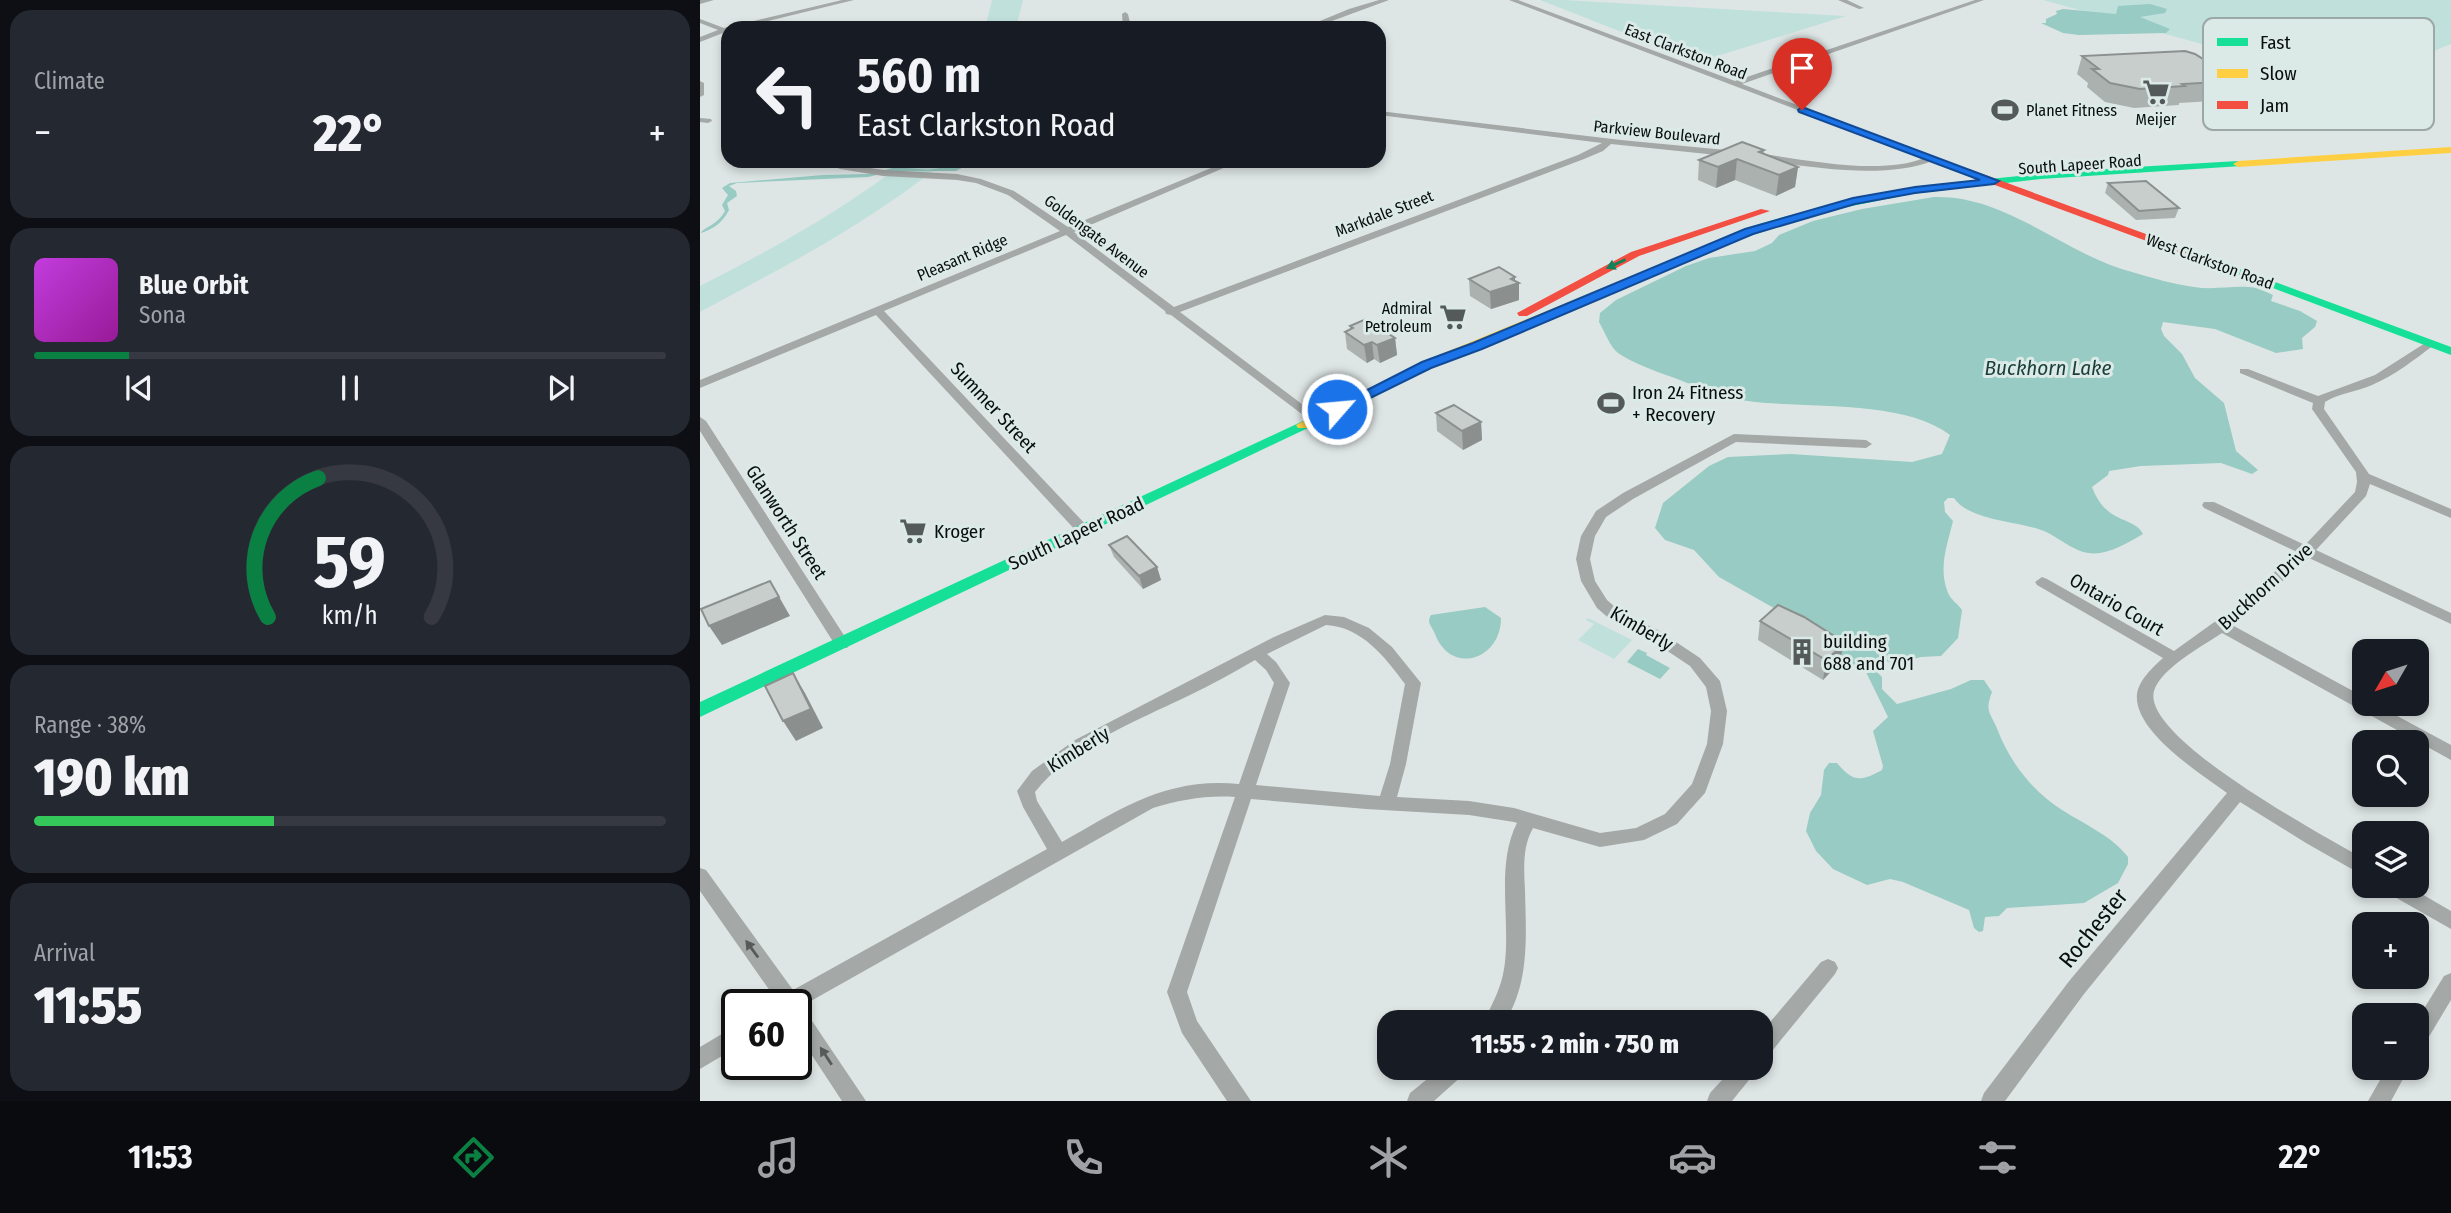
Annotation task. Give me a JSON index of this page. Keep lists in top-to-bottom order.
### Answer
{
  "streets": {
    "main road": ["South Lapeer Road", "West Clarkston Road"],
    "street": [
      "East Clarkston Road",
      "Parkview Boulevard",
      "Markdale Street",
      "Goldengate Avenue",
      "Pleasant Ridge",
      "Summer Street",
      "Glanworth Street",
      "Buckhorn Drive",
      "Ontario Court",
      "Kimberly",
      "Rochester"
    ]
  },
  "crossings": [
    ["East Clarkston Road", "Parkview Boulevard"],
    ["East Clarkston Road", "South Lapeer Road"],
    ["East Clarkston Road", "West Clarkston Road"],
    ["Parkview Boulevard", "Markdale Street"],
    ["South Lapeer Road", "Goldengate Avenue"],
    ["South Lapeer Road", "West Clarkston Road"],
    ["South Lapeer Road", "Summer Street"],
    ["South Lapeer Road", "Glanworth Street"],
    ["Markdale Street", "Goldengate Avenue"],
    ["Goldengate Avenue", "Pleasant Ridge"],
    ["Pleasant Ridge", "Summer Street"],
    ["Buckhorn Drive", "Ontario Court"],
    ["Buckhorn Drive", "Rochester"]
  ],
  "water": ["Buckhorn Lake"],
  "places": {
    "supermarket": ["Meijer", "Admiral Petroleum", "Kroger"],
    "sports": ["Planet Fitness", "Iron 24 Fitness + Recovery"],
    "building": ["building 688 and 701"]
  },
  "legend": ["Fast", "Slow", "Jam"],
  "north": "bottom left",
  "page": {
    "tile": [
      "Climate",
      ["Range · 38%", "190 km"],
      ["Arrival", "11:55"]
    ],
    "turn": ["560 m", "East Clarkston Road"],
    "heat": ["−", "22°", "+"],
    "song": ["Blue Orbit", "Sona"],
    "map_buttons": ["+", "−"],
    "limit": "60",
    "trip": "11:55 · 2 min · 750 m",
    "tabs": ["11:53", "22°"],
    "gauge": ["59", "km/h"]
  }
}
